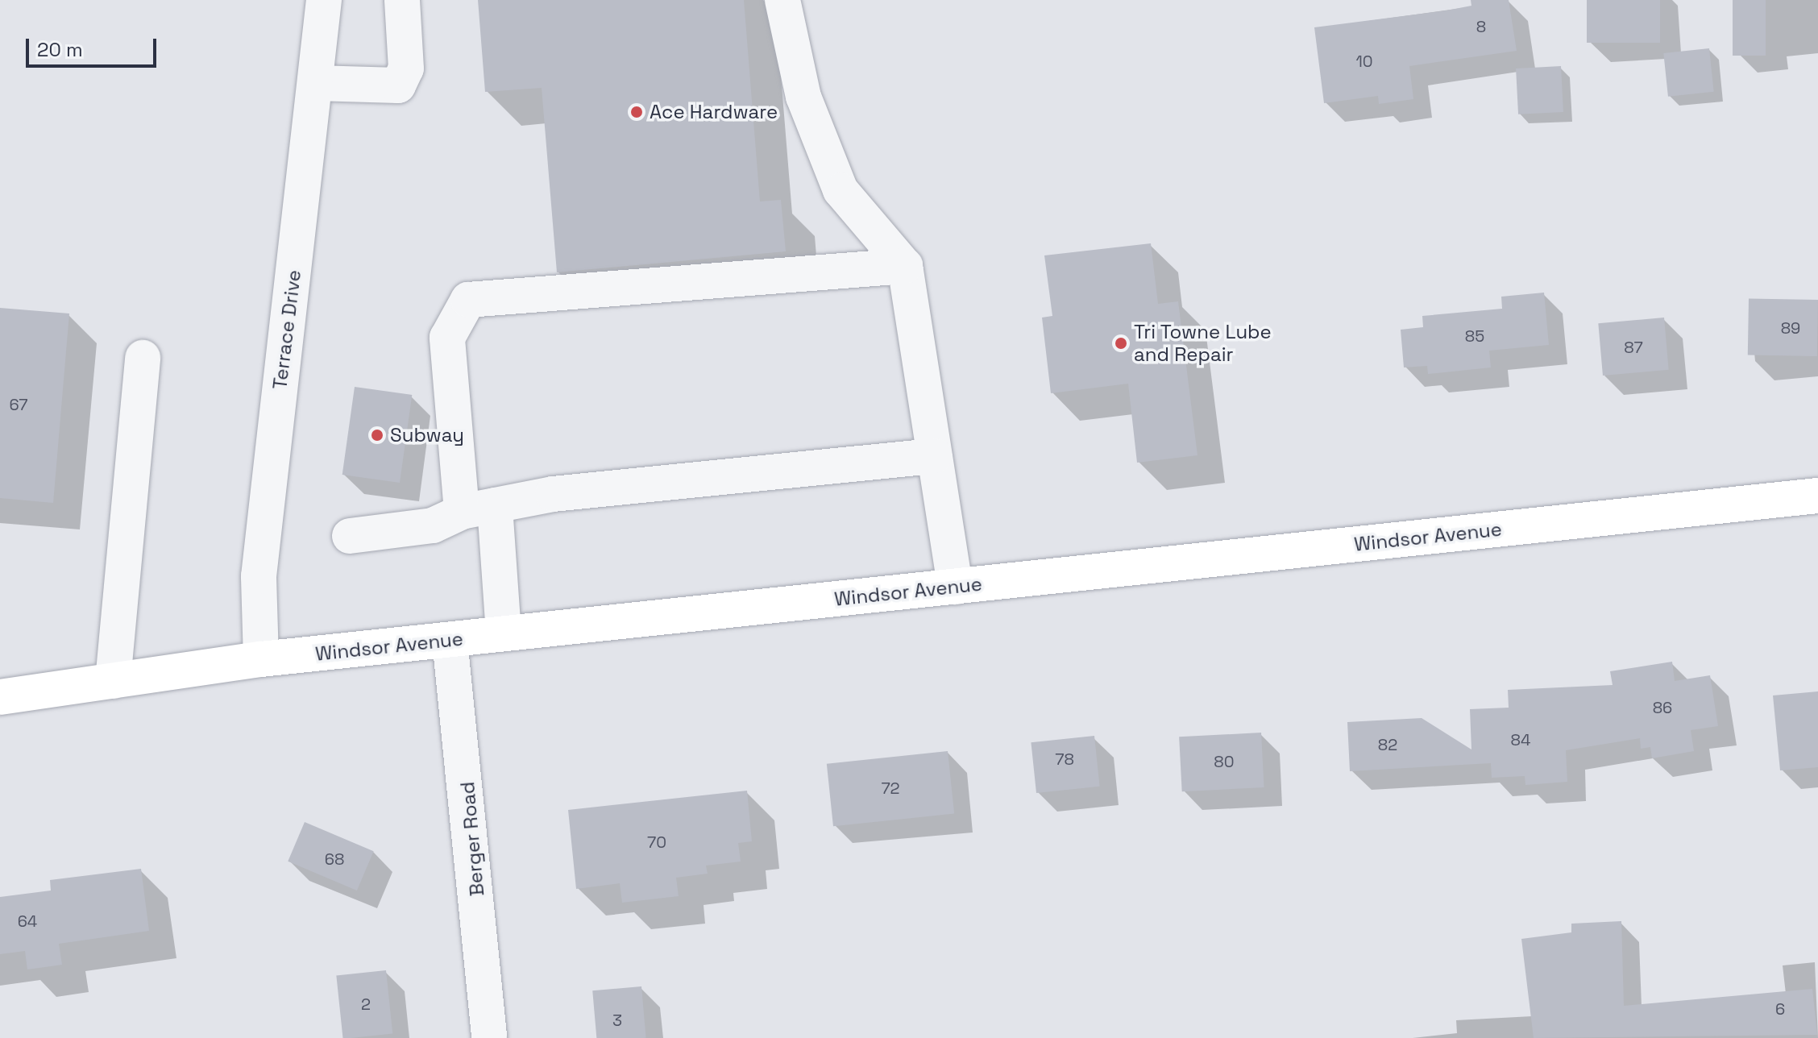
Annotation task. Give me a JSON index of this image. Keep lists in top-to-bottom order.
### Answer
{
  "streets": {
    "main road": ["Windsor Avenue"],
    "street": ["Terrace Drive", "Berger Road"]
  },
  "crossings": [
    ["Terrace Drive", "Windsor Avenue"],
    ["Windsor Avenue", "Berger Road"]
  ],
  "places": ["Ace Hardware", "Tri Towne Lube and Repair", "Subway"],
  "house_numbers": [
    "8",
    "10",
    "89",
    "85",
    "87",
    "67",
    "86",
    "84",
    "82",
    "78",
    "80",
    "72",
    "70",
    "68",
    "64",
    "2",
    "6",
    "3"
  ],
  "scale_bar": "20 m"
}
